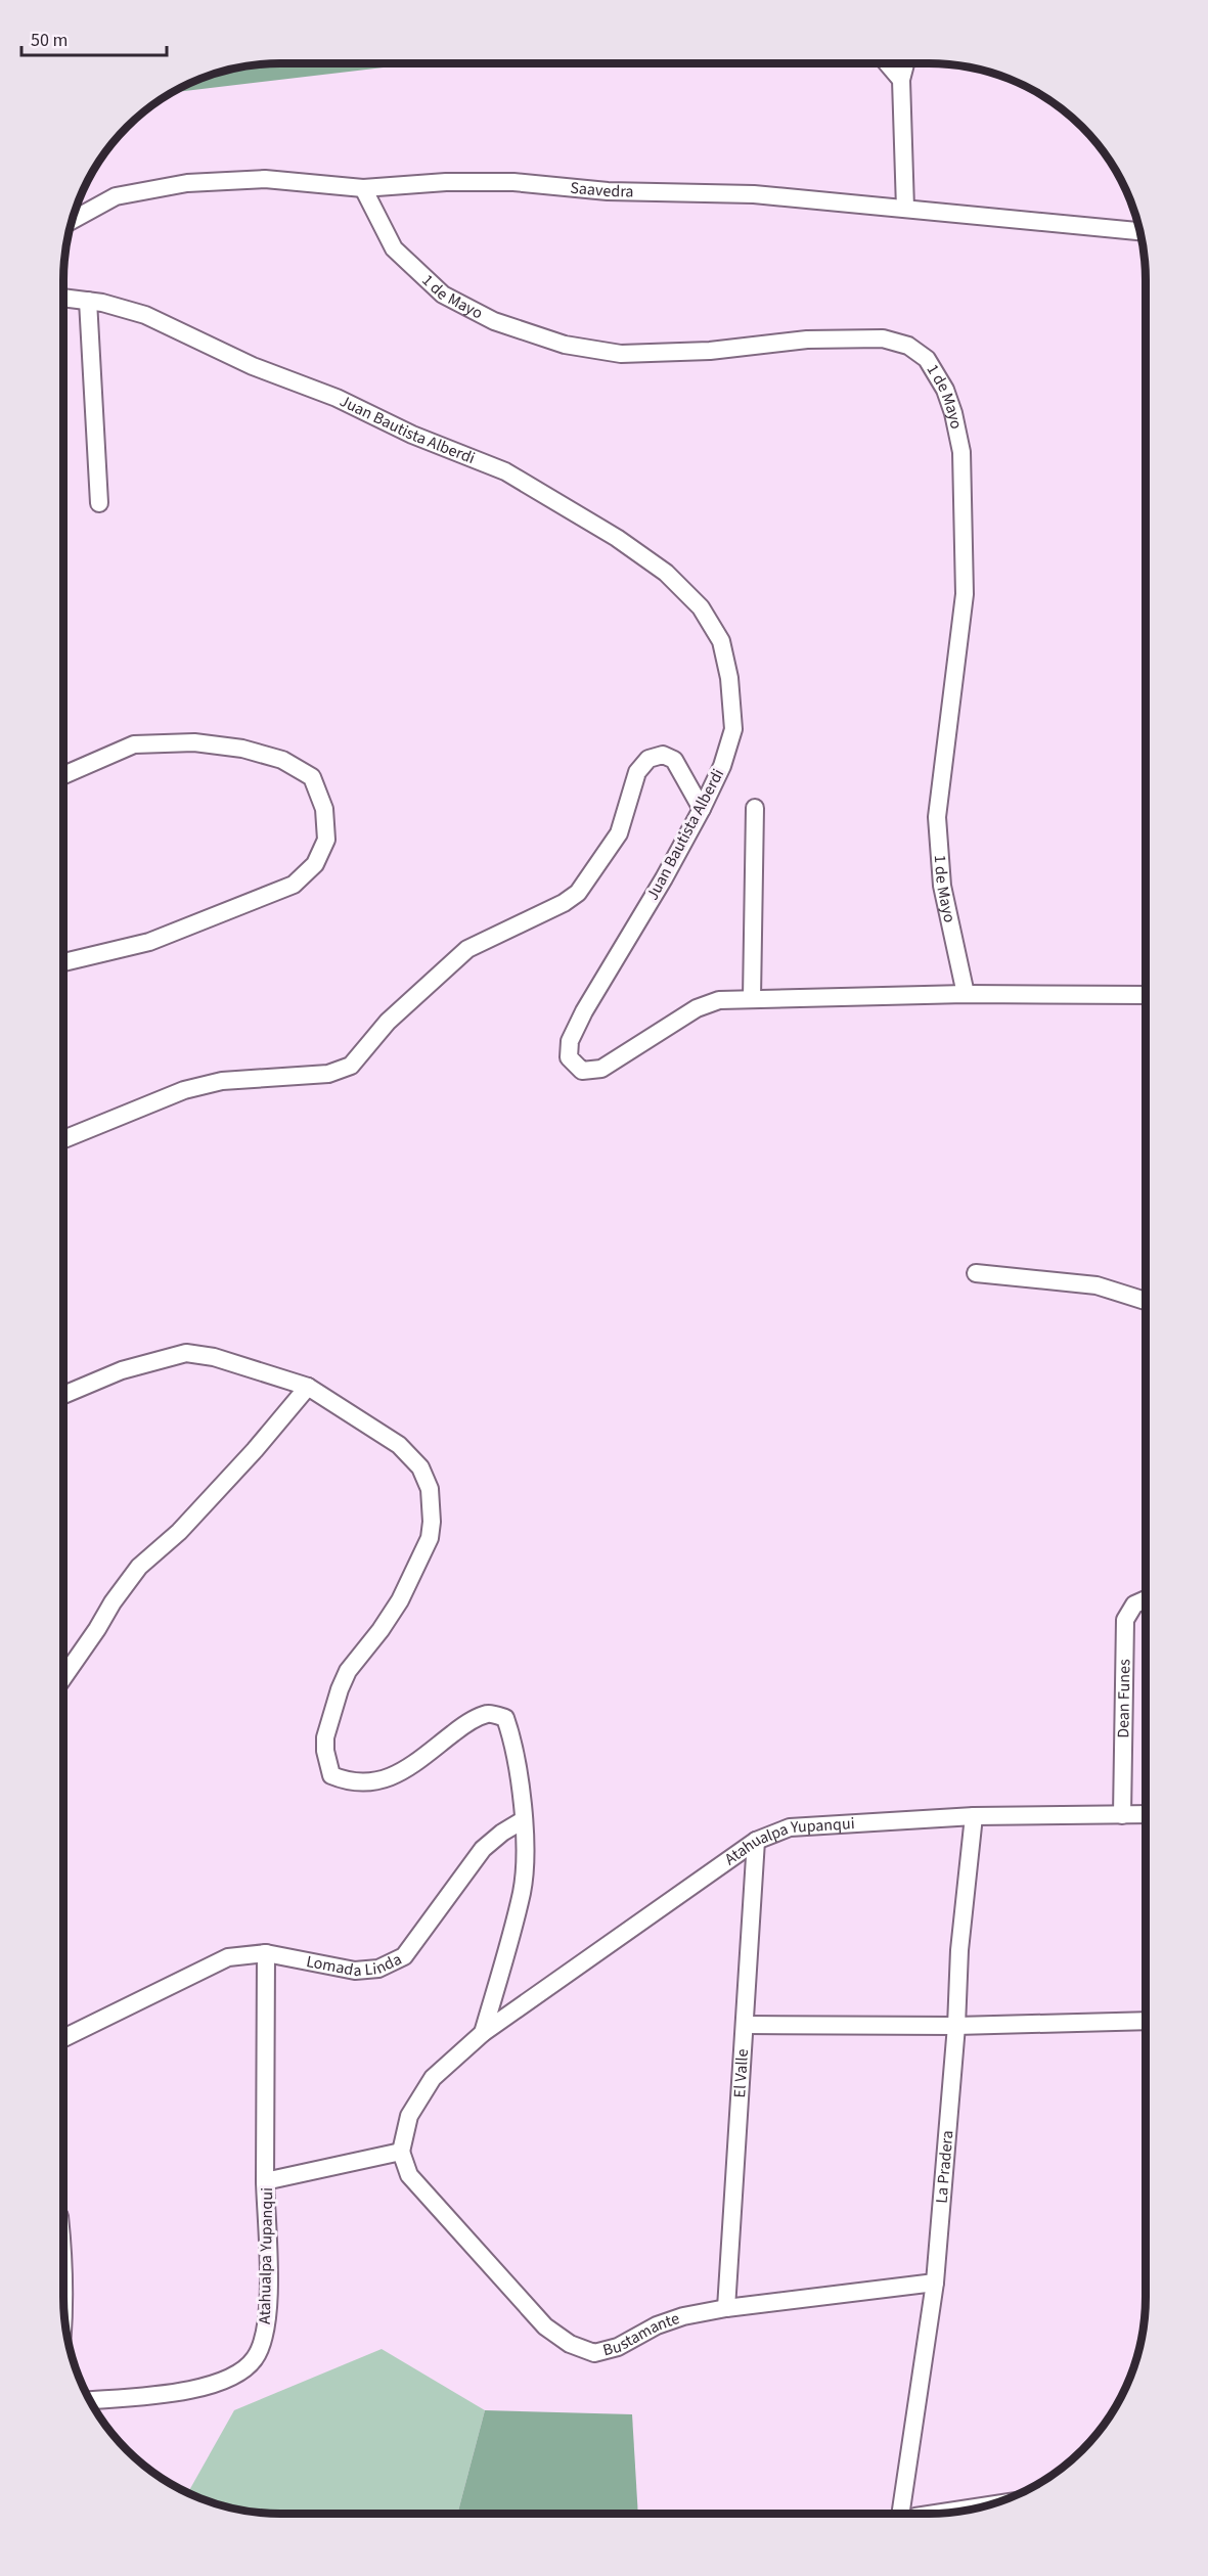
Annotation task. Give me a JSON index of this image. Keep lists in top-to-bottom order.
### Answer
{
  "streets": {
    "street": [
      "Saavedra",
      "1 de Mayo",
      "Juan Bautista Alberdi",
      "Dean Funes",
      "Atahualpa Yupanqui",
      "Lomada Linda",
      "El Valle",
      "La Pradera",
      "Bustamante"
    ]
  },
  "crossings": [
    ["Saavedra", "1 de Mayo"],
    ["1 de Mayo", "Juan Bautista Alberdi"],
    ["Dean Funes", "Atahualpa Yupanqui"],
    ["Atahualpa Yupanqui", "El Valle"],
    ["Atahualpa Yupanqui", "La Pradera"],
    ["Atahualpa Yupanqui", "Bustamante"],
    ["El Valle", "Bustamante"],
    ["La Pradera", "Bustamante"]
  ],
  "scale_bar": "50 m"
}
